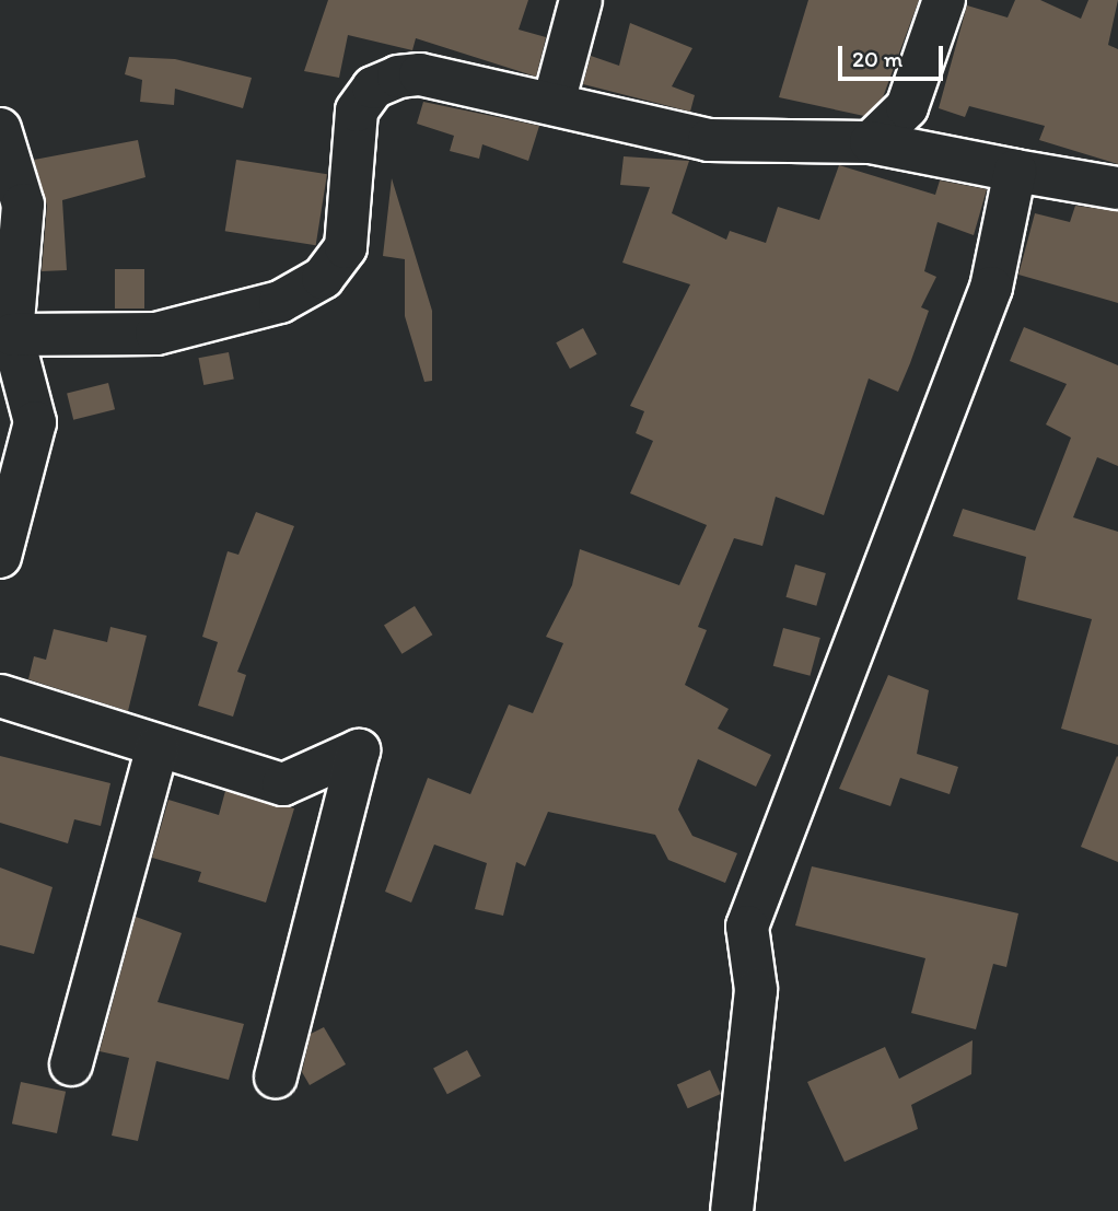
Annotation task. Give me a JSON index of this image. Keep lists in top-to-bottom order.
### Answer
{
  "scale_bar": "20 m"
}
